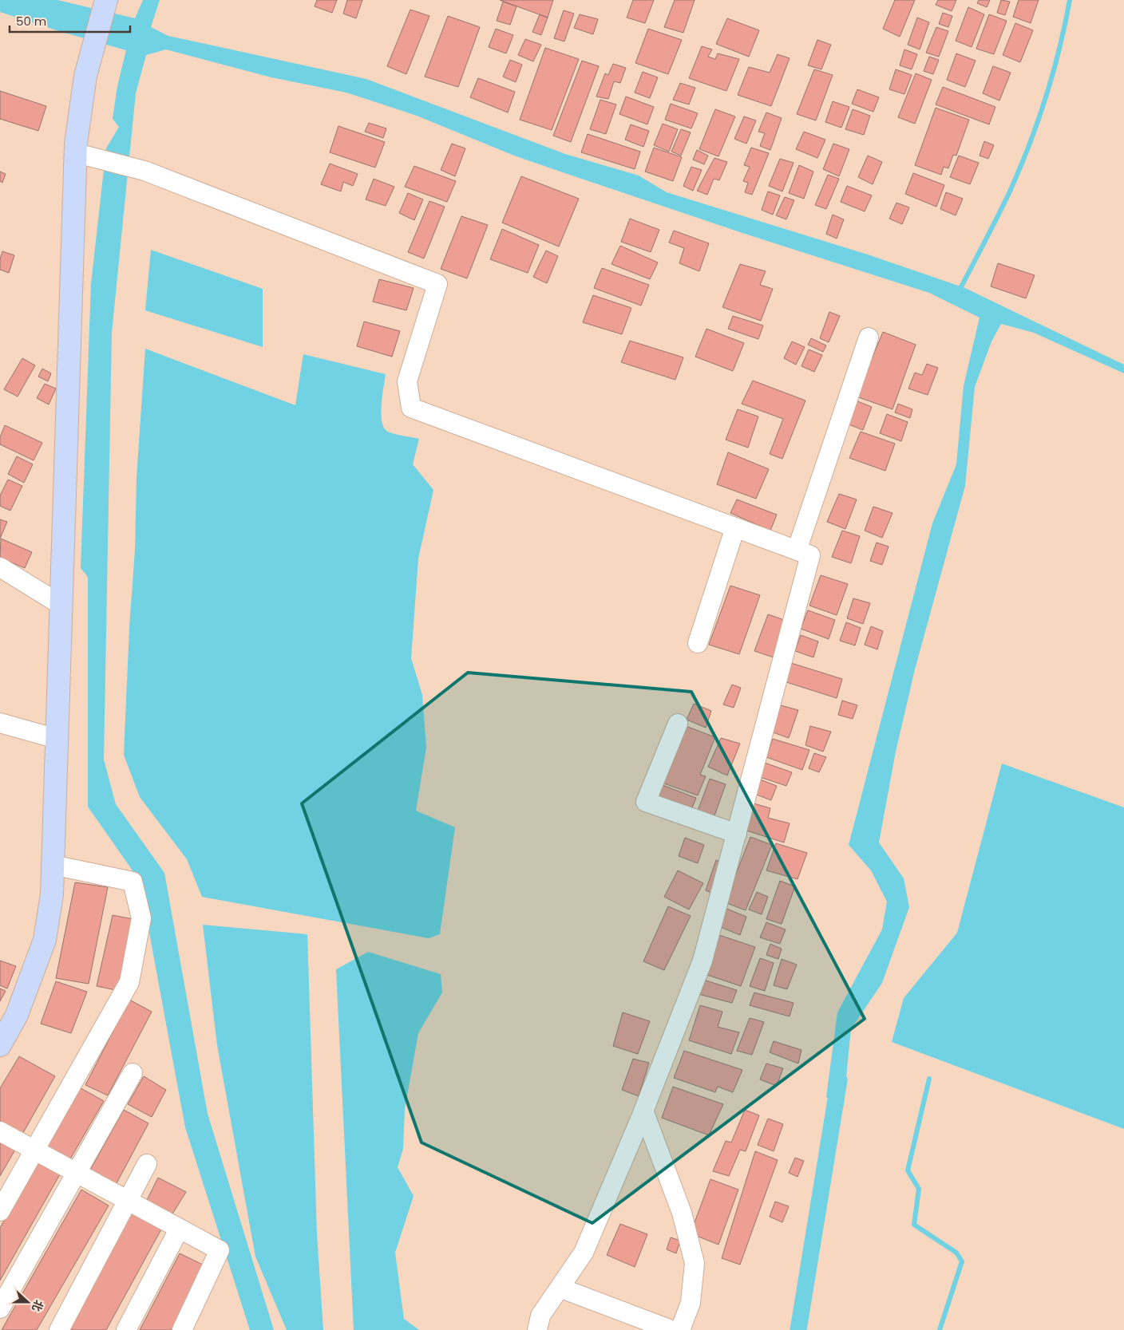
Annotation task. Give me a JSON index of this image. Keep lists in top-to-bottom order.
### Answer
{
  "scale_bar": "50 m",
  "north": "right"
}
